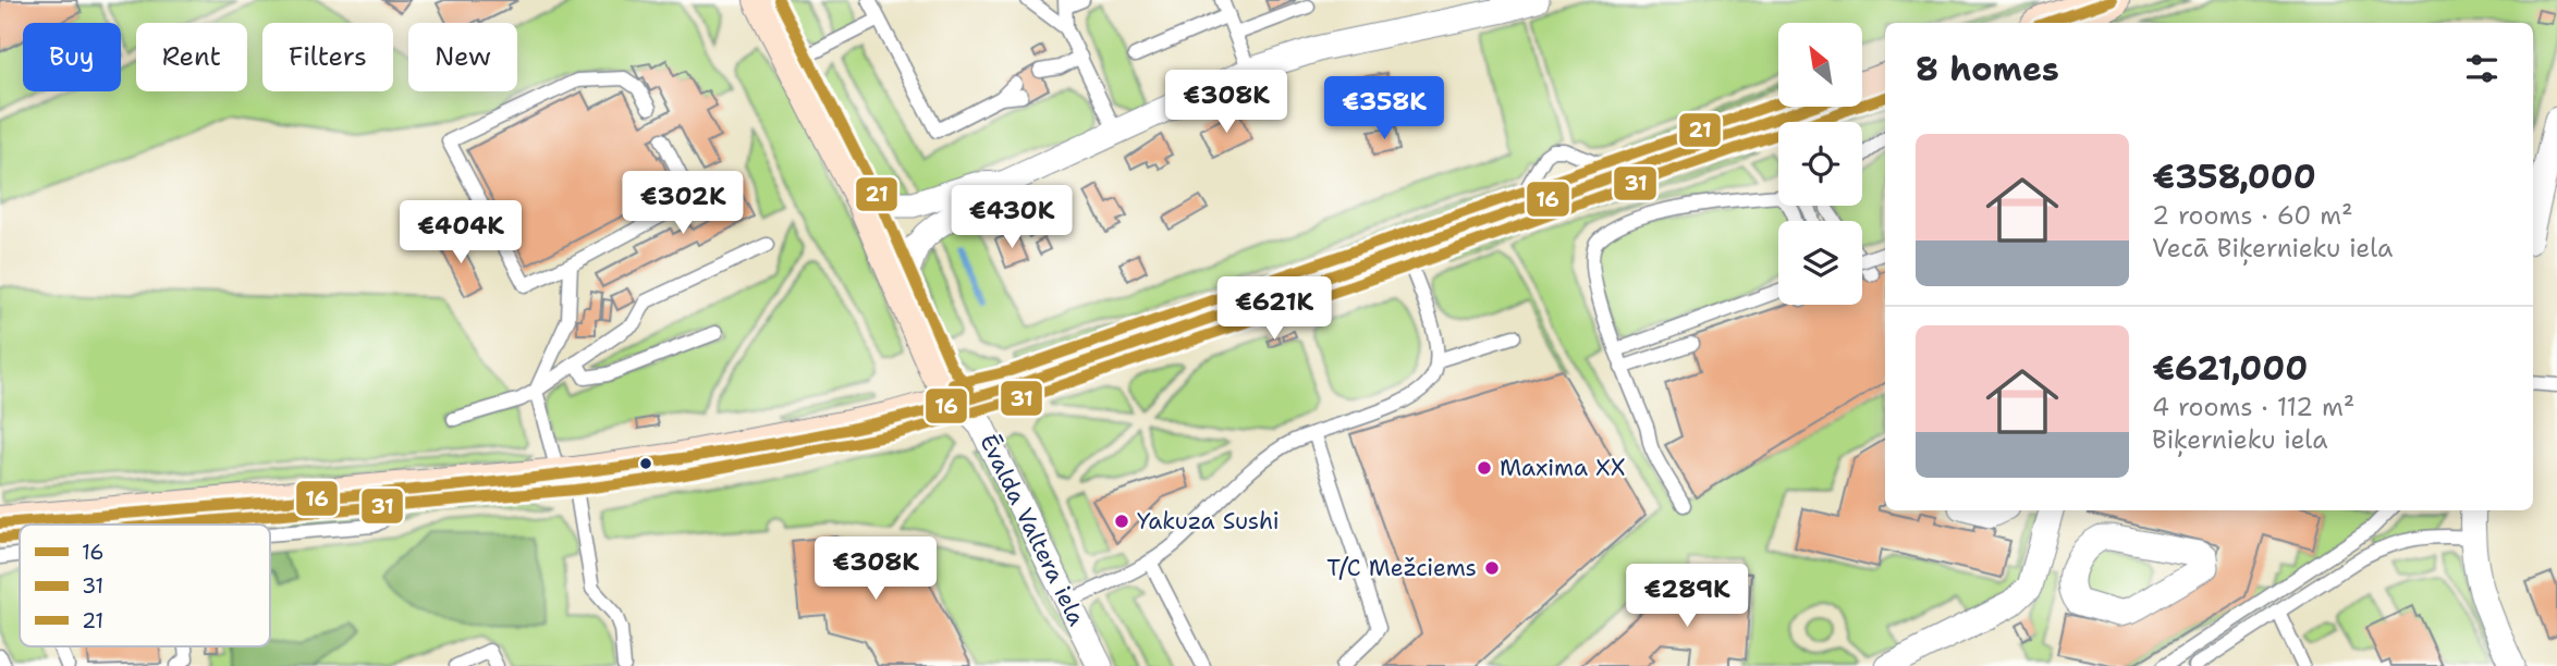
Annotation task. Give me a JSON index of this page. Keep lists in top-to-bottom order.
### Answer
{
  "streets": {
    "street": ["Ēvalda Valtera iela"]
  },
  "places": ["Maxima XX", "Yakuza Sushi", "T/C Mežciems"],
  "lines": ["transit line 16", "transit line 21", "transit line 31"],
  "legend": ["16", "31", "21"],
  "north": "top left",
  "page": {
    "chip": [
      "Buy",
      "Rent",
      "Filters",
      "New"
    ],
    "heading": "8 homes",
    "price": [
      "€308K",
      "€358K",
      "€302K",
      "€430K",
      "€404K",
      "€621K",
      "€308K",
      "€289K"
    ],
    "list": [
      {
        "name": "€358,000",
        "note": "2 rooms · 60 m² · Vecā Biķernieku iela"
      },
      {
        "name": "€621,000",
        "note": "4 rooms · 112 m² · Biķernieku iela"
      }
    ]
  }
}
